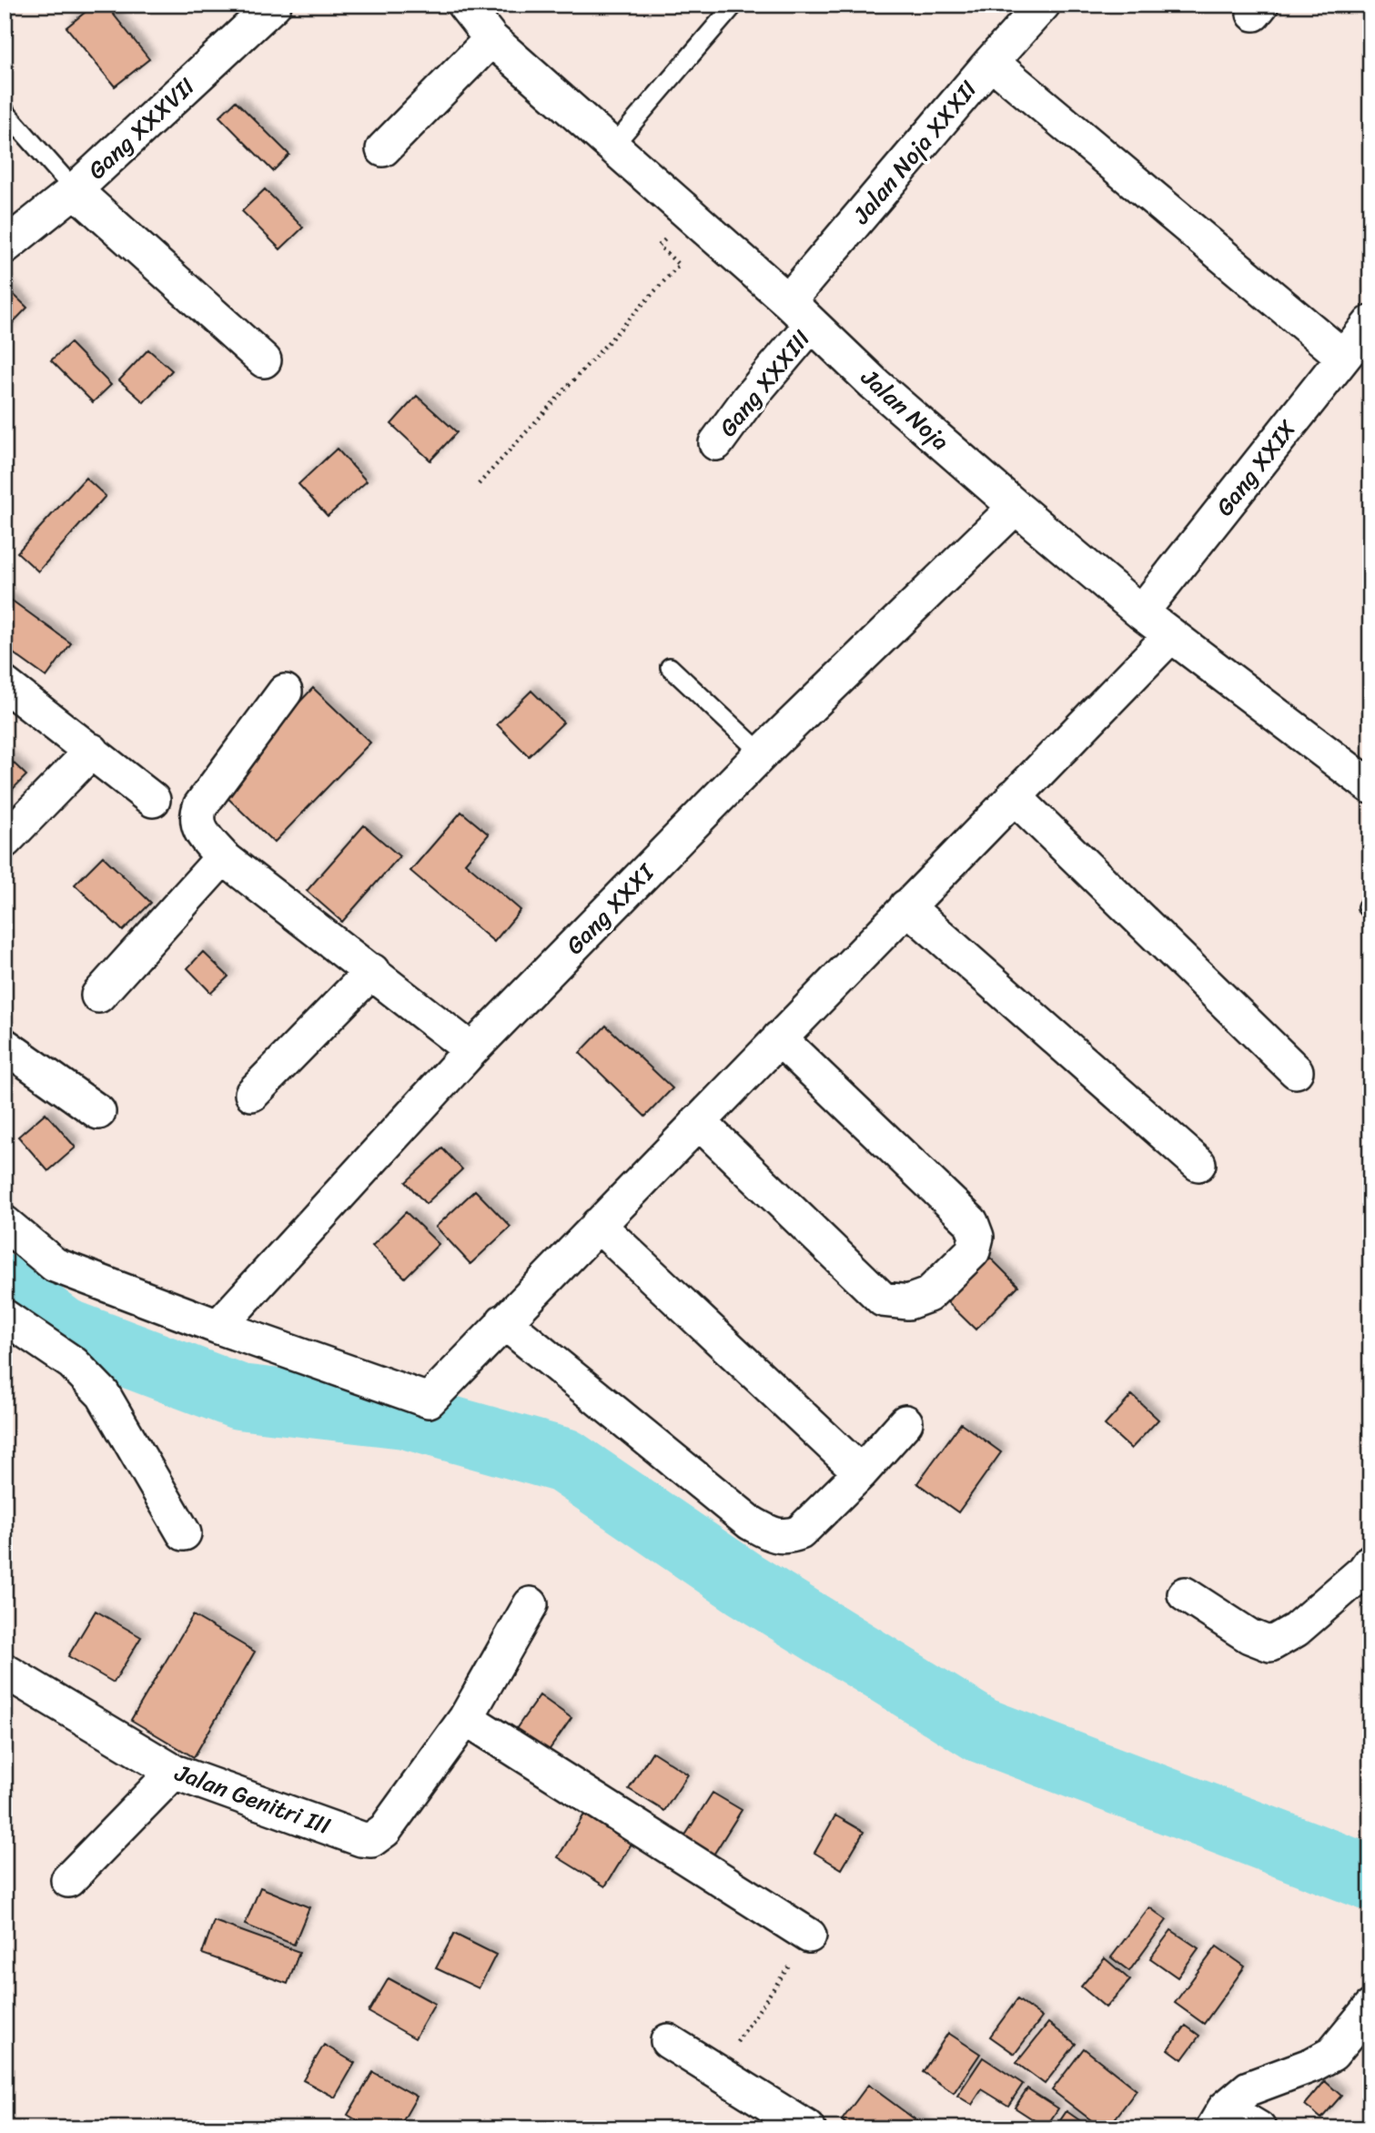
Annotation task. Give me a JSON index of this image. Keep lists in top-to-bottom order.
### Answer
{
  "streets": {
    "street": [
      "Gang XXXVII",
      "Jalan Noja XXXII",
      "Gang XXXIII",
      "Jalan Noja",
      "Gang XXIX",
      "Gang XXXI",
      "Jalan Genitri III"
    ]
  },
  "crossings": [
    ["Jalan Noja XXXII", "Jalan Noja"],
    ["Gang XXXIII", "Jalan Noja"],
    ["Jalan Noja", "Gang XXIX"],
    ["Jalan Noja", "Gang XXXI"]
  ]
}
